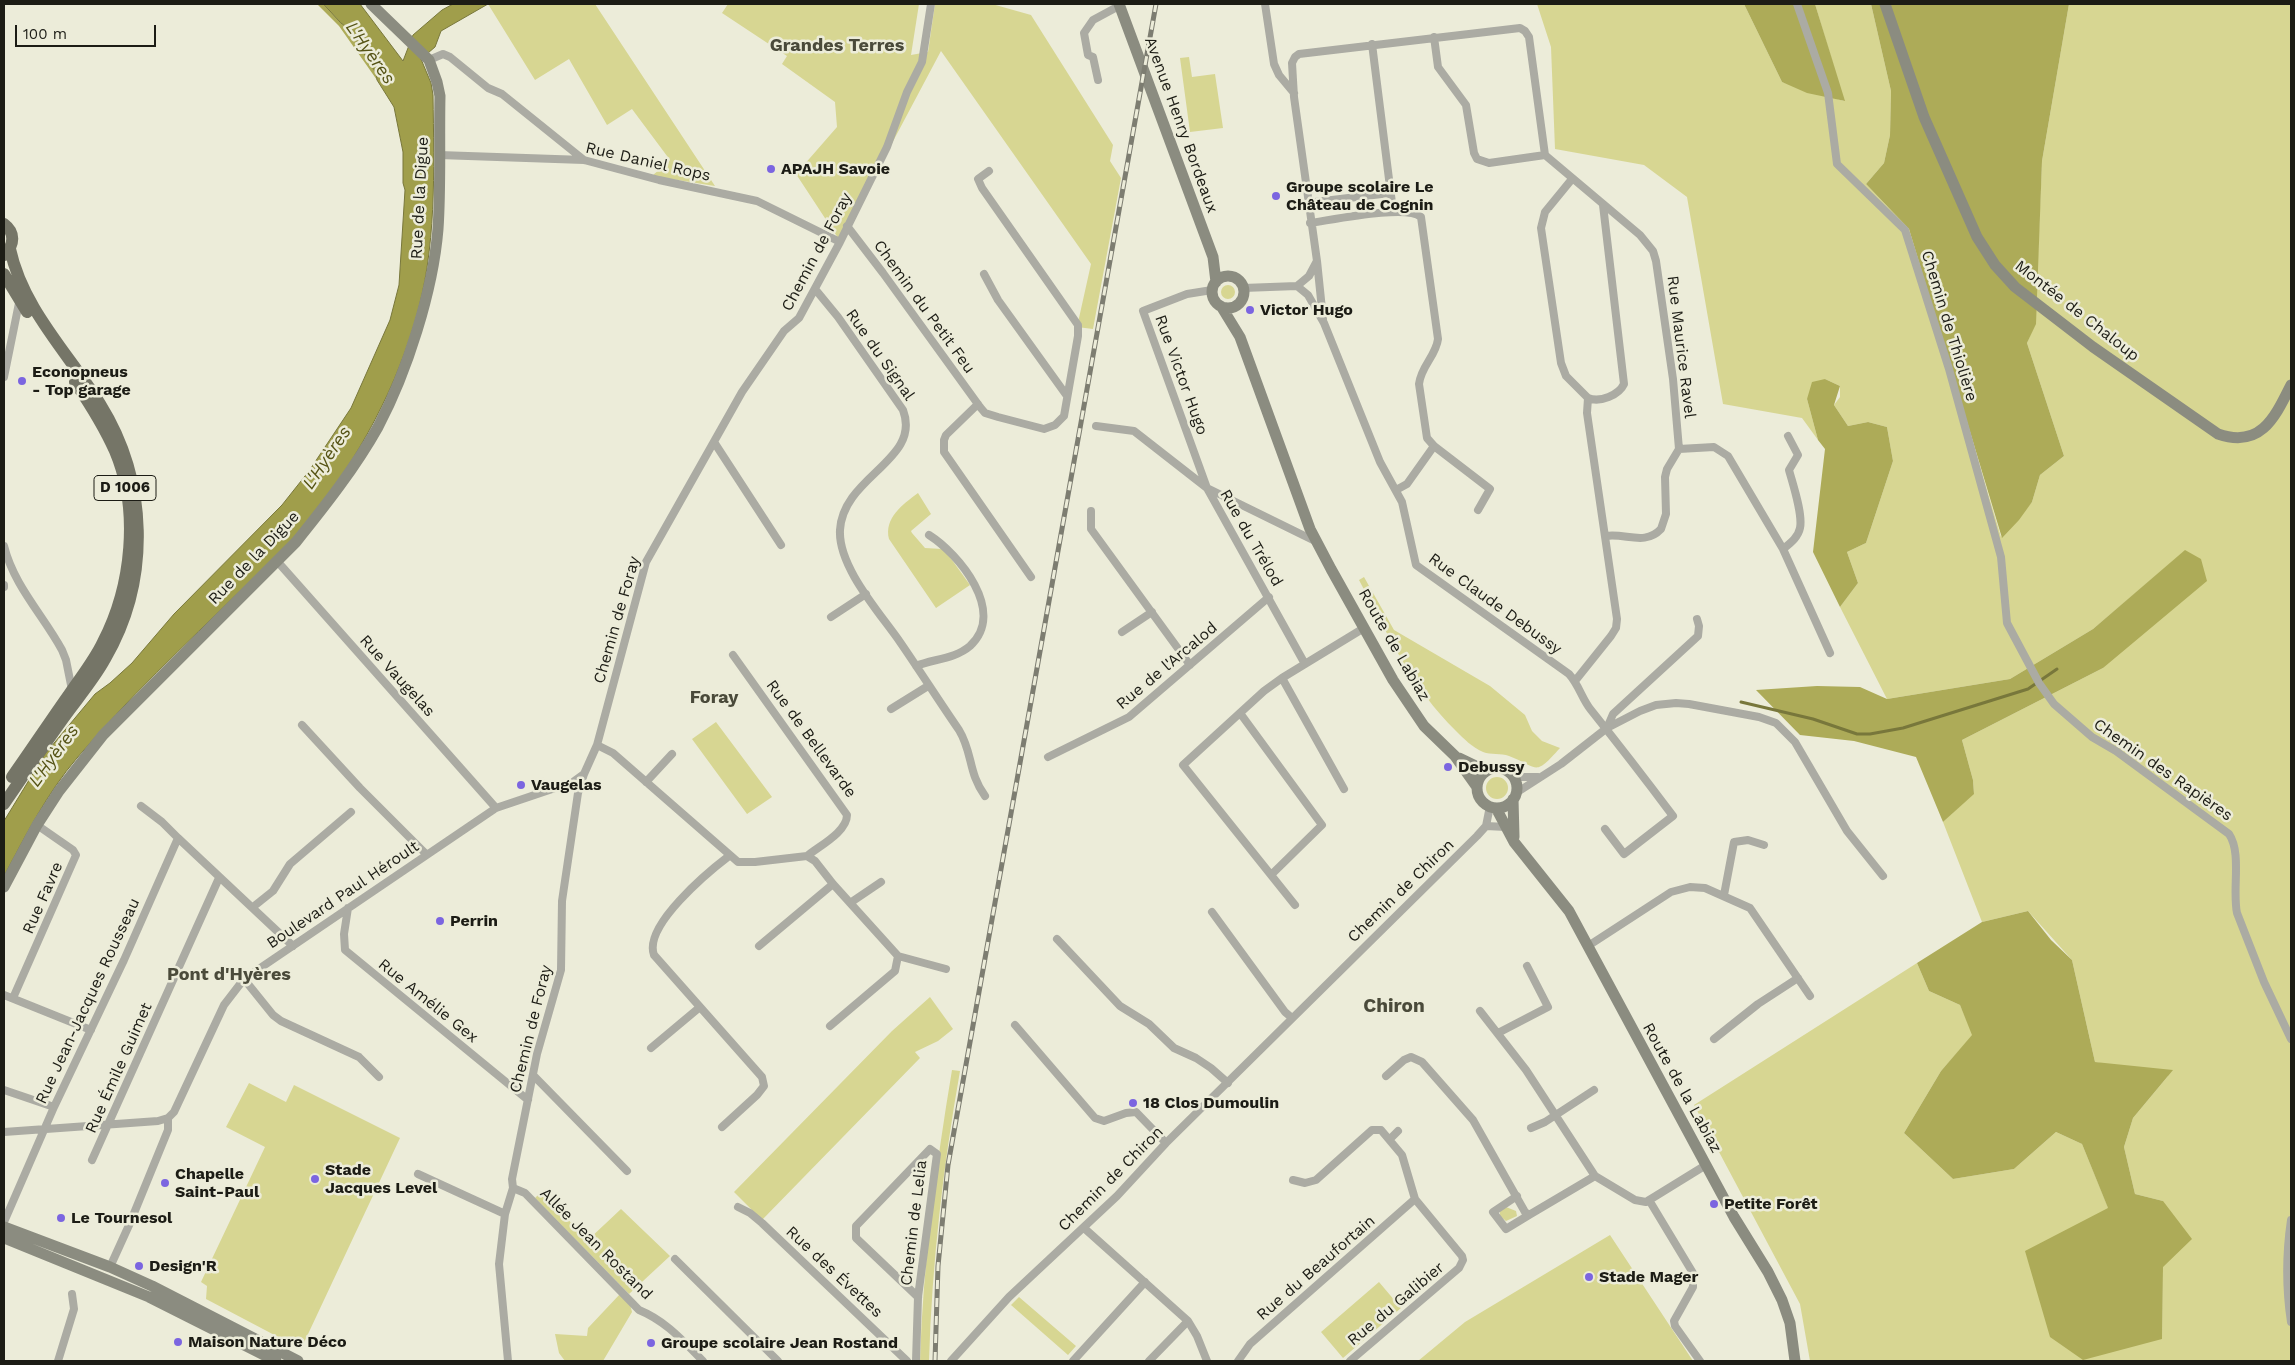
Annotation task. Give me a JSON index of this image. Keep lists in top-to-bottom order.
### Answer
{
  "streets": {
    "main road": [
      "Avenue Henry Bordeaux",
      "Rue de la Digue",
      "Montée de Chaloup",
      "D 1006",
      "Route de Labiaz",
      "Route de la Labiaz"
    ],
    "street": [
      "Rue Daniel Rops",
      "Chemin de Foray",
      "Chemin du Petit Feu",
      "Chemin de Thiolière",
      "Rue Maurice Ravel",
      "Rue du Signal",
      "Rue Victor Hugo",
      "Rue du Trélod",
      "Rue Claude Debussy",
      "Rue de l'Arcalod",
      "Rue Vaugelas",
      "Rue de Bellevarde",
      "Chemin des Rapières",
      "Chemin de Chiron",
      "Boulevard Paul Héroult",
      "Rue Favre",
      "Rue Jean-Jacques Rousseau",
      "Rue Amélie Gex",
      "Rue Émile Guimet",
      "Chemin de Lelia",
      "Allée Jean Rostand",
      "Rue du Beaufortain",
      "Rue des Évettes",
      "Rue du Galibier"
    ]
  },
  "crossings": [
    ["Avenue Henry Bordeaux", "Rue Victor Hugo"],
    ["Rue Daniel Rops", "Rue de la Digue"],
    ["Rue Daniel Rops", "Chemin de Foray"],
    ["Rue de la Digue", "Rue Vaugelas"],
    ["Rue de la Digue", "Rue Favre"],
    ["Chemin de Foray", "Chemin du Petit Feu"],
    ["Chemin de Foray", "Rue du Signal"],
    ["Chemin de Foray", "Boulevard Paul Héroult"],
    ["Chemin de Foray", "Rue Amélie Gex"],
    ["Chemin de Foray", "Allée Jean Rostand"],
    ["Chemin de Thiolière", "Chemin des Rapières"],
    ["Rue Victor Hugo", "Rue du Trélod"],
    ["Rue du Trélod", "Rue de l'Arcalod"],
    ["Route de Labiaz", "Route de la Labiaz"],
    ["Rue Vaugelas", "Boulevard Paul Héroult"],
    ["Boulevard Paul Héroult", "Rue Amélie Gex"],
    ["Rue du Beaufortain", "Rue du Galibier"]
  ],
  "districts": [
    "Grandes Terres",
    "Foray",
    "Pont d'Hyères",
    "Chiron"
  ],
  "water": ["L'Hyères"],
  "places": [
    "APAJH Savoie",
    "Groupe scolaire Le Château de Cognin",
    "Victor Hugo",
    "Econopneus - Top garage",
    "Debussy",
    "Vaugelas",
    "Perrin",
    "18 Clos Dumoulin",
    "Stade Jacques Level",
    "Chapelle Saint-Paul",
    "Petite Forêt",
    "Le Tournesol",
    "Design'R",
    "Stade Mager",
    "Maison Nature Déco",
    "Groupe scolaire Jean Rostand"
  ],
  "scale_bar": "100 m"
}
